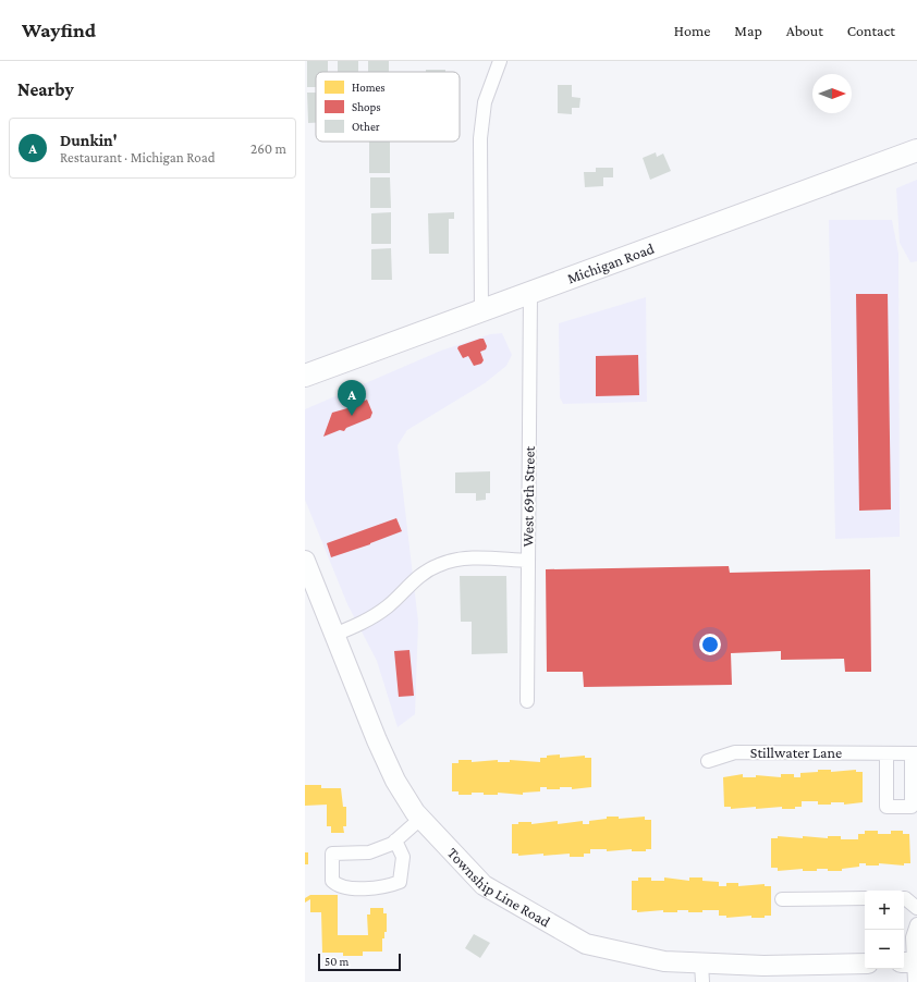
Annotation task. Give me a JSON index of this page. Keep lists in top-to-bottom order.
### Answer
{
  "streets": {
    "main road": ["Michigan Road", "Township Line Road"],
    "street": ["West 69th Street", "Stillwater Lane"]
  },
  "crossings": [
    ["Michigan Road", "West 69th Street"]
  ],
  "legend": ["Homes", "Shops", "Other"],
  "scale_bar": "50 m",
  "north": "right",
  "page": {
    "header": "Wayfind",
    "nav": [
      "Home",
      "Map",
      "About",
      "Contact"
    ],
    "heading": "Nearby",
    "list": [
      {
        "mark": "A",
        "name": "Dunkin'",
        "note": "Restaurant · Michigan Road",
        "value": "260 m"
      }
    ],
    "pins": "A",
    "map_buttons": ["+", "−"],
    "scale": "50 m"
  }
}
